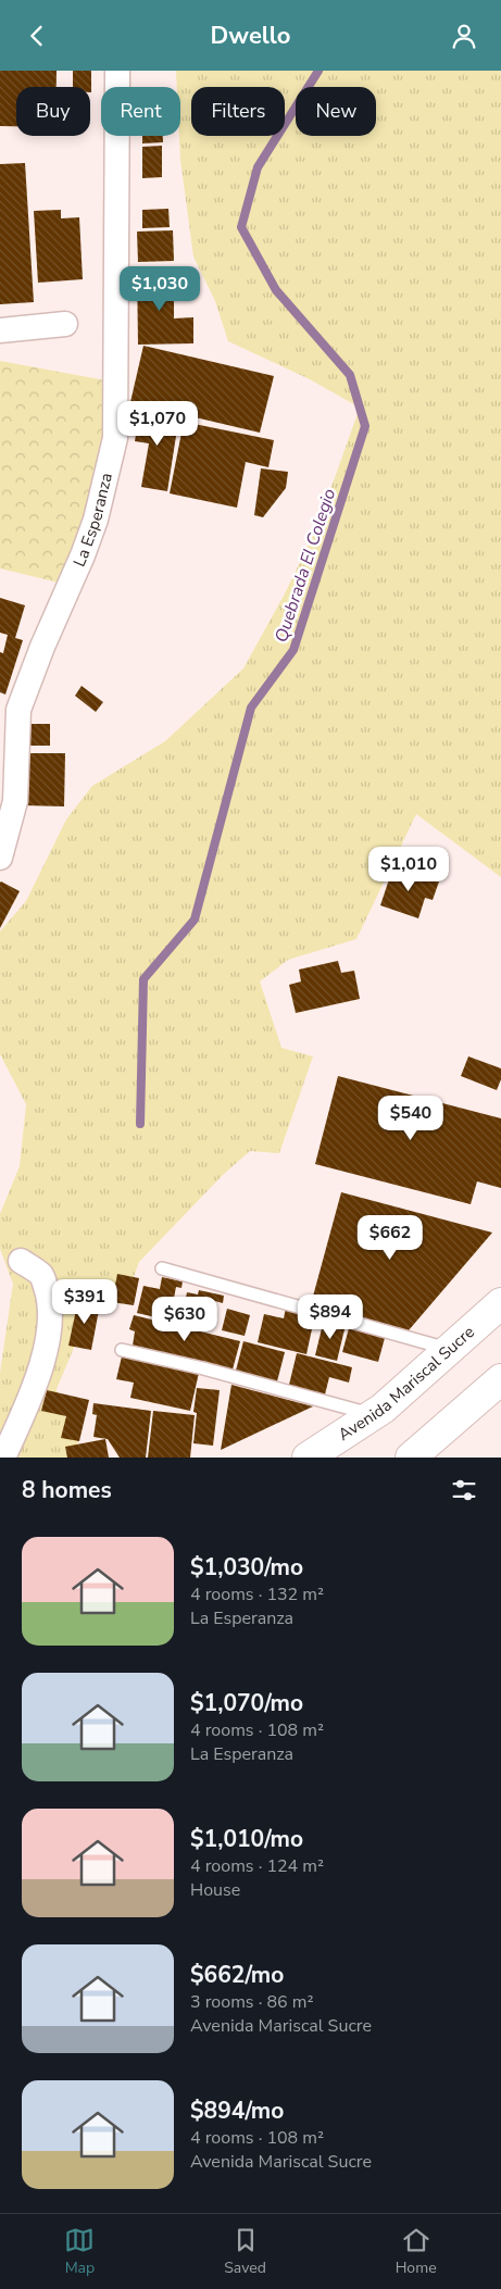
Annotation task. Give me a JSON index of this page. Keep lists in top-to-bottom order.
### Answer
{
  "streets": {
    "main road": ["Avenida Mariscal Sucre"],
    "street": ["La Esperanza"]
  },
  "water": ["Quebrada El Colegio"],
  "page": {
    "header": "Dwello",
    "chip": [
      "Buy",
      "Rent",
      "Filters",
      "New"
    ],
    "price": [
      "$1,030",
      "$1,070",
      "$1,010",
      "$540",
      "$662",
      "$391",
      "$894",
      "$630"
    ],
    "heading": "8 homes",
    "list": [
      {
        "name": "$1,030/mo",
        "note": "4 rooms · 132 m² · La Esperanza"
      },
      {
        "name": "$1,070/mo",
        "note": "4 rooms · 108 m² · La Esperanza"
      },
      {
        "name": "$1,010/mo",
        "note": "4 rooms · 124 m² · House"
      },
      {
        "name": "$662/mo",
        "note": "3 rooms · 86 m² · Avenida Mariscal Sucre"
      },
      {
        "name": "$894/mo",
        "note": "4 rooms · 108 m² · Avenida Mariscal Sucre"
      }
    ],
    "tabs": ["Map", "Saved", "Home"]
  }
}
